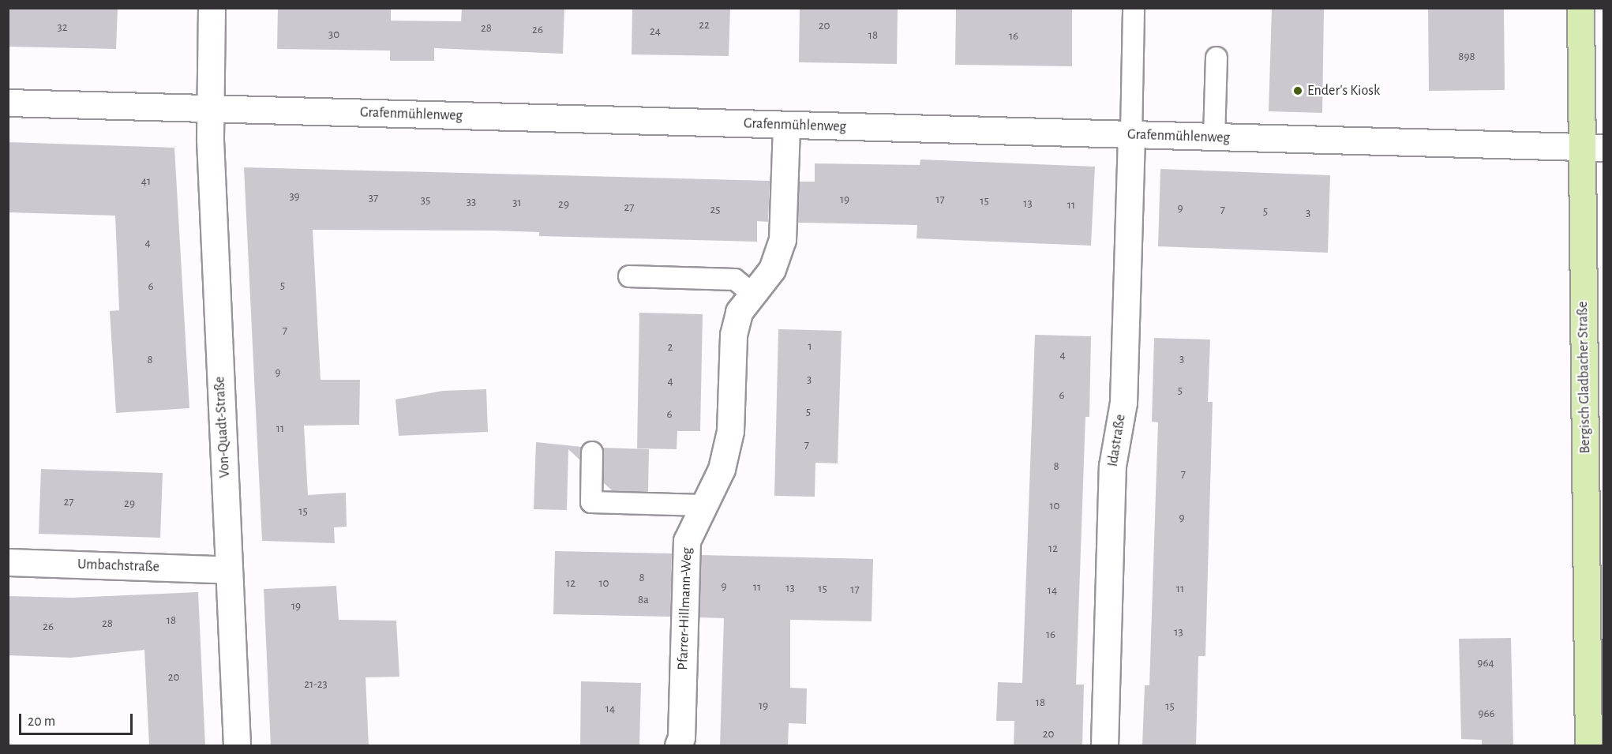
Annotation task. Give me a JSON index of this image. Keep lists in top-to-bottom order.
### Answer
{
  "streets": {
    "main road": ["Bergisch Gladbacher Straße"],
    "street": [
      "Grafenmühlenweg",
      "Von-Quadt-Straße",
      "Idastraße",
      "Umbachstraße",
      "Pfarrer-Hillmann-Weg"
    ]
  },
  "crossings": [
    ["Grafenmühlenweg", "Bergisch Gladbacher Straße"],
    ["Grafenmühlenweg", "Von-Quadt-Straße"],
    ["Grafenmühlenweg", "Idastraße"],
    ["Grafenmühlenweg", "Pfarrer-Hillmann-Weg"],
    ["Von-Quadt-Straße", "Umbachstraße"]
  ],
  "places": ["Ender's Kiosk"],
  "house_numbers": [
    "22",
    "20",
    "32",
    "28",
    "26",
    "24",
    "30",
    "18",
    "16",
    "898",
    "41",
    "39",
    "37",
    "19",
    "17",
    "35",
    "15",
    "33",
    "31",
    "13",
    "29",
    "11",
    "27",
    "9",
    "25",
    "7",
    "5",
    "3",
    "4",
    "5",
    "6",
    "7",
    "1",
    "2",
    "4",
    "3",
    "8",
    "9",
    "3",
    "4",
    "5",
    "6",
    "5",
    "6",
    "11",
    "7",
    "8",
    "7",
    "27",
    "29",
    "10",
    "15",
    "9",
    "12",
    "8",
    "12",
    "10",
    "9",
    "11",
    "13",
    "15",
    "11",
    "17",
    "14",
    "8a",
    "19",
    "18",
    "28",
    "26",
    "13",
    "16",
    "964",
    "20",
    "21-23",
    "18",
    "19",
    "15",
    "14",
    "966",
    "20"
  ],
  "scale_bar": "20 m"
}
